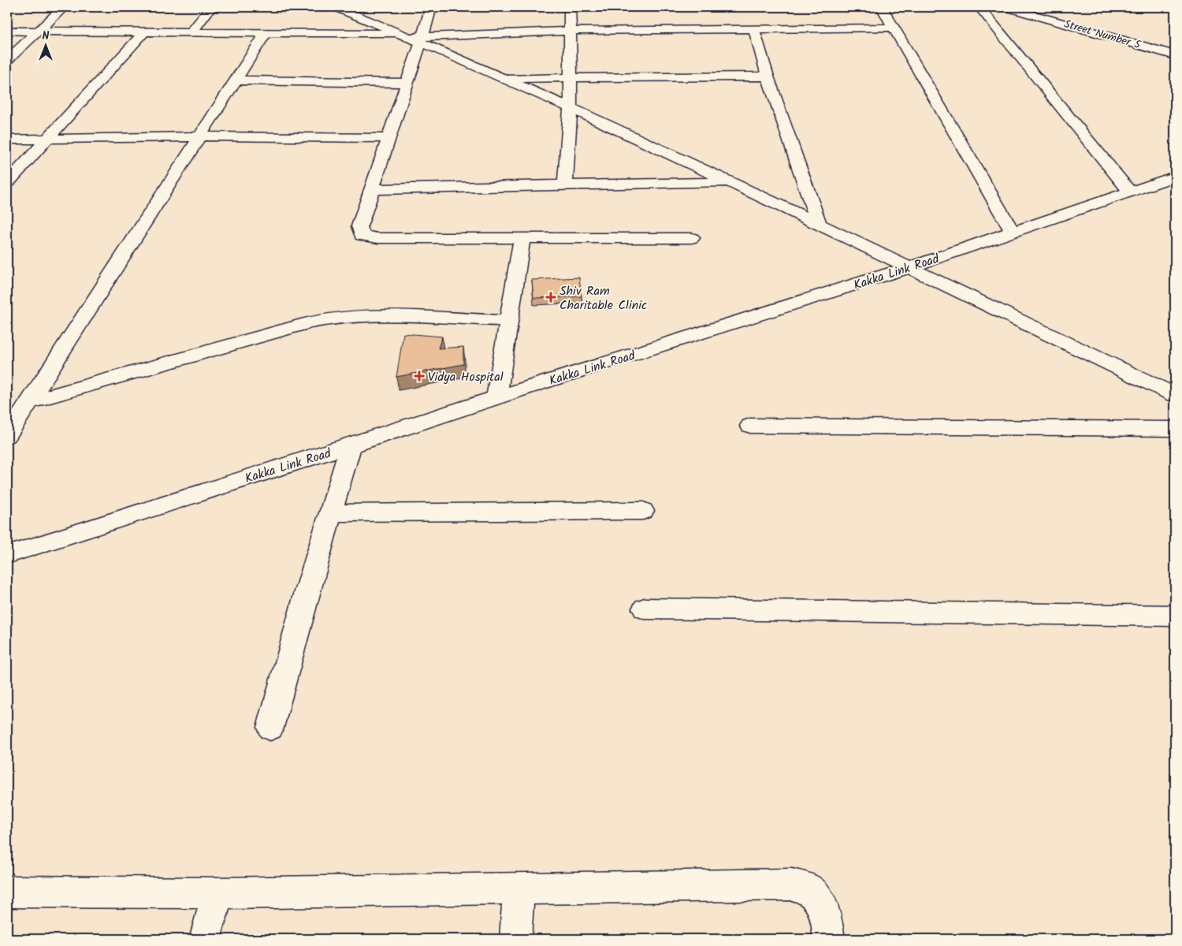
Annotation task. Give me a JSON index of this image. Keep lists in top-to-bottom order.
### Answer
{
  "streets": {
    "street": ["Street Number 5", "Kakka Link Road"]
  },
  "places": {
    "health": ["Shiv Ram Charitable Clinic", "Vidya Hospital"]
  },
  "north": "top"
}
